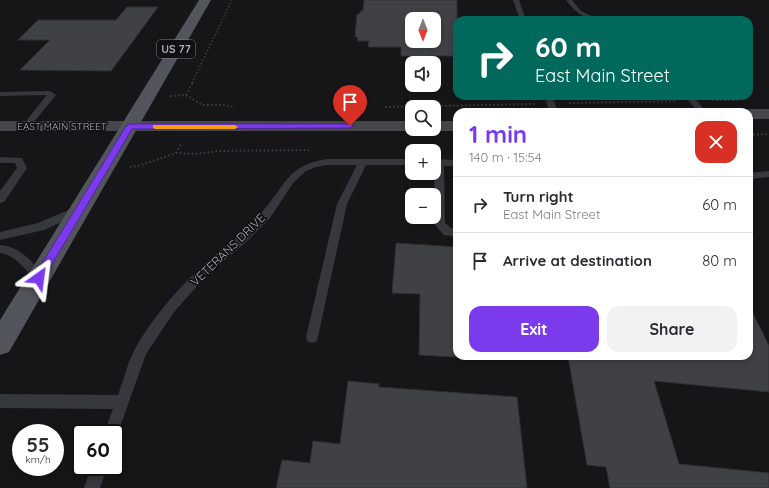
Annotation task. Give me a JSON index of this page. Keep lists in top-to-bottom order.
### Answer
{
  "streets": {
    "main road": ["US 77"],
    "street": ["EAST MAIN STREET"],
    "lane": ["VETERANS DRIVE"]
  },
  "crossings": [
    ["US 77", "EAST MAIN STREET"]
  ],
  "north": "bottom",
  "page": {
    "map_buttons": ["+", "−"],
    "turn": ["60 m", "East Main Street"],
    "heading": ["1 min", "140 m · 15:54"],
    "list": [
      {
        "name": "Turn right",
        "note": "East Main Street",
        "value": "60 m"
      },
      {
        "name": "Arrive at destination",
        "value": "80 m"
      }
    ],
    "buttons": ["Exit", "Share"],
    "speed": "55 km/h",
    "limit": "60"
  }
}
